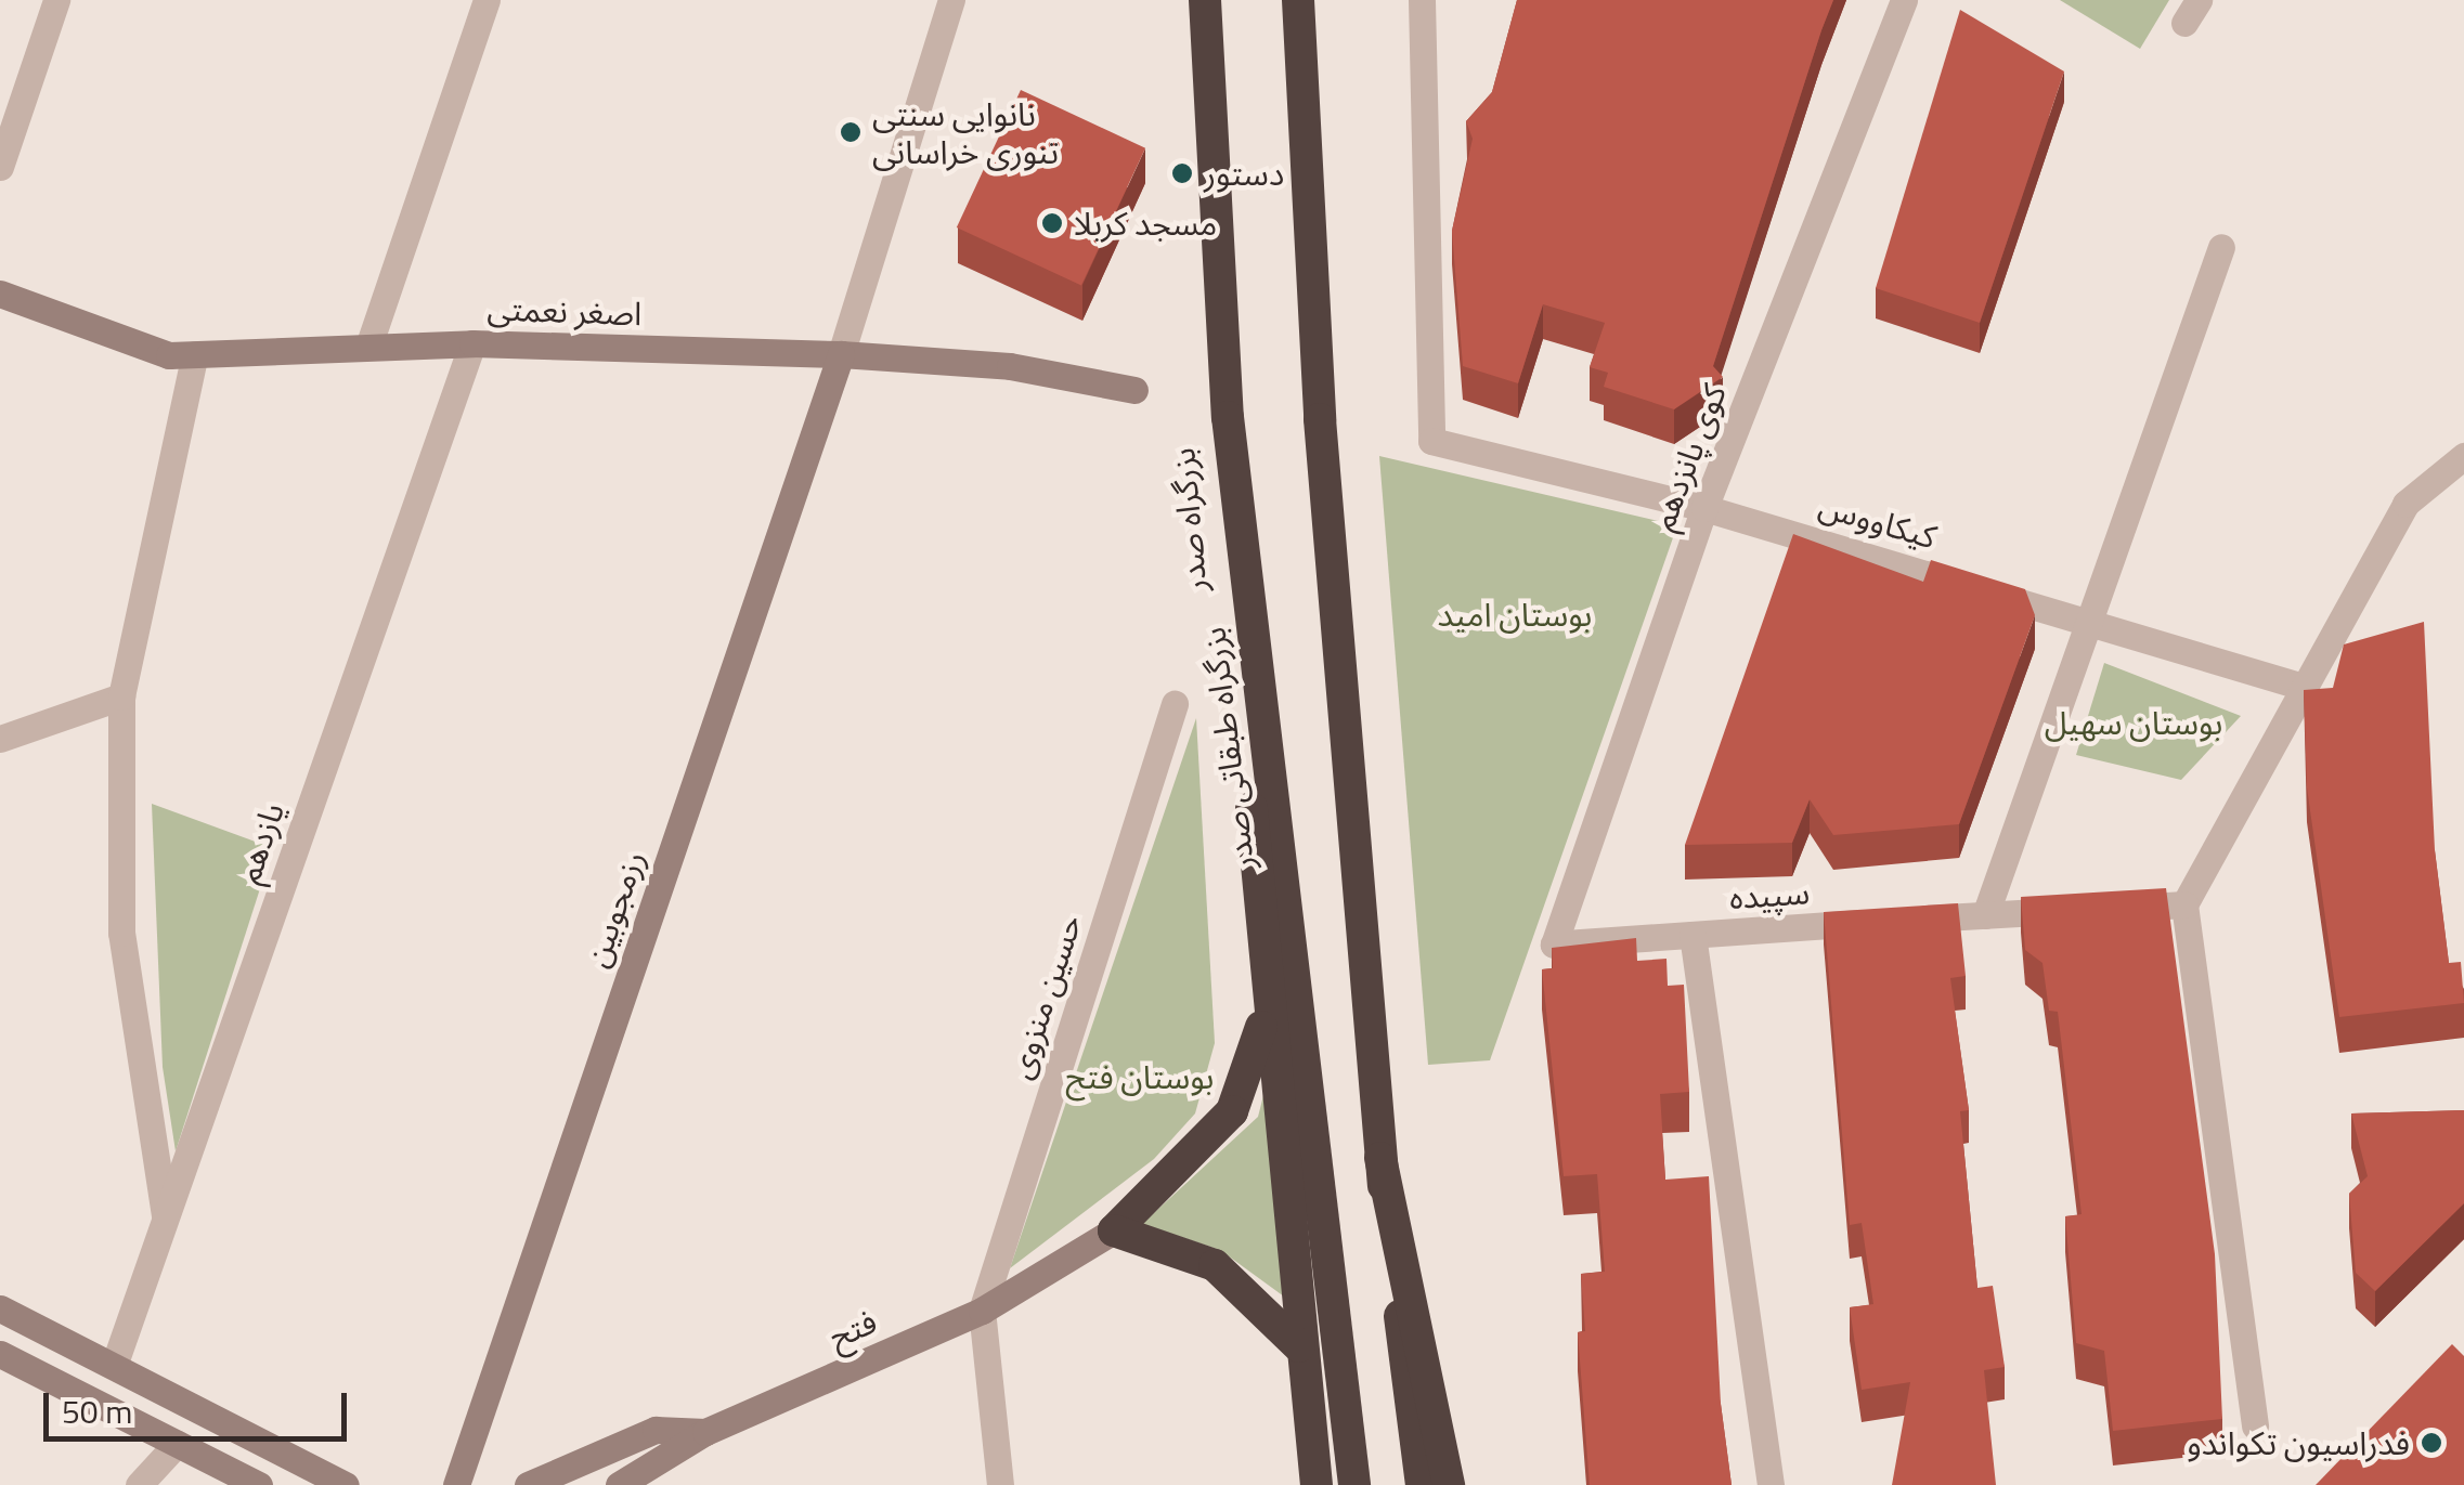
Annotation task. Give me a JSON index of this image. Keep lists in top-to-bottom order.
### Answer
{
  "streets": {
    "highway": ["بزرگراه صدر", "بزرگراه طبقاتی صدر"],
    "street": [
      "اصغر نعمتی",
      "کوی پانزدهم",
      "کیکاووس",
      "یازدهم",
      "سپیده",
      "رزمجوبین",
      "حسین منزوی",
      "فتح"
    ]
  },
  "crossings": [
    ["اصغر نعمتی", "یازدهم"],
    ["اصغر نعمتی", "رزمجوبین"],
    ["کوی پانزدهم", "کیکاووس"],
    ["کوی پانزدهم", "سپیده"],
    ["بزرگراه صدر", "بزرگراه طبقاتی صدر"],
    ["حسین منزوی", "فتح"]
  ],
  "parks": ["بوستان امید", "بوستان سهیل", "بوستان فتح"],
  "places": [
    "نانوایی سنتی تنوری خراسانی",
    "دستور",
    "مسجد کربلا",
    "فدراسیون تکواندو"
  ],
  "scale_bar": "50 m"
}
